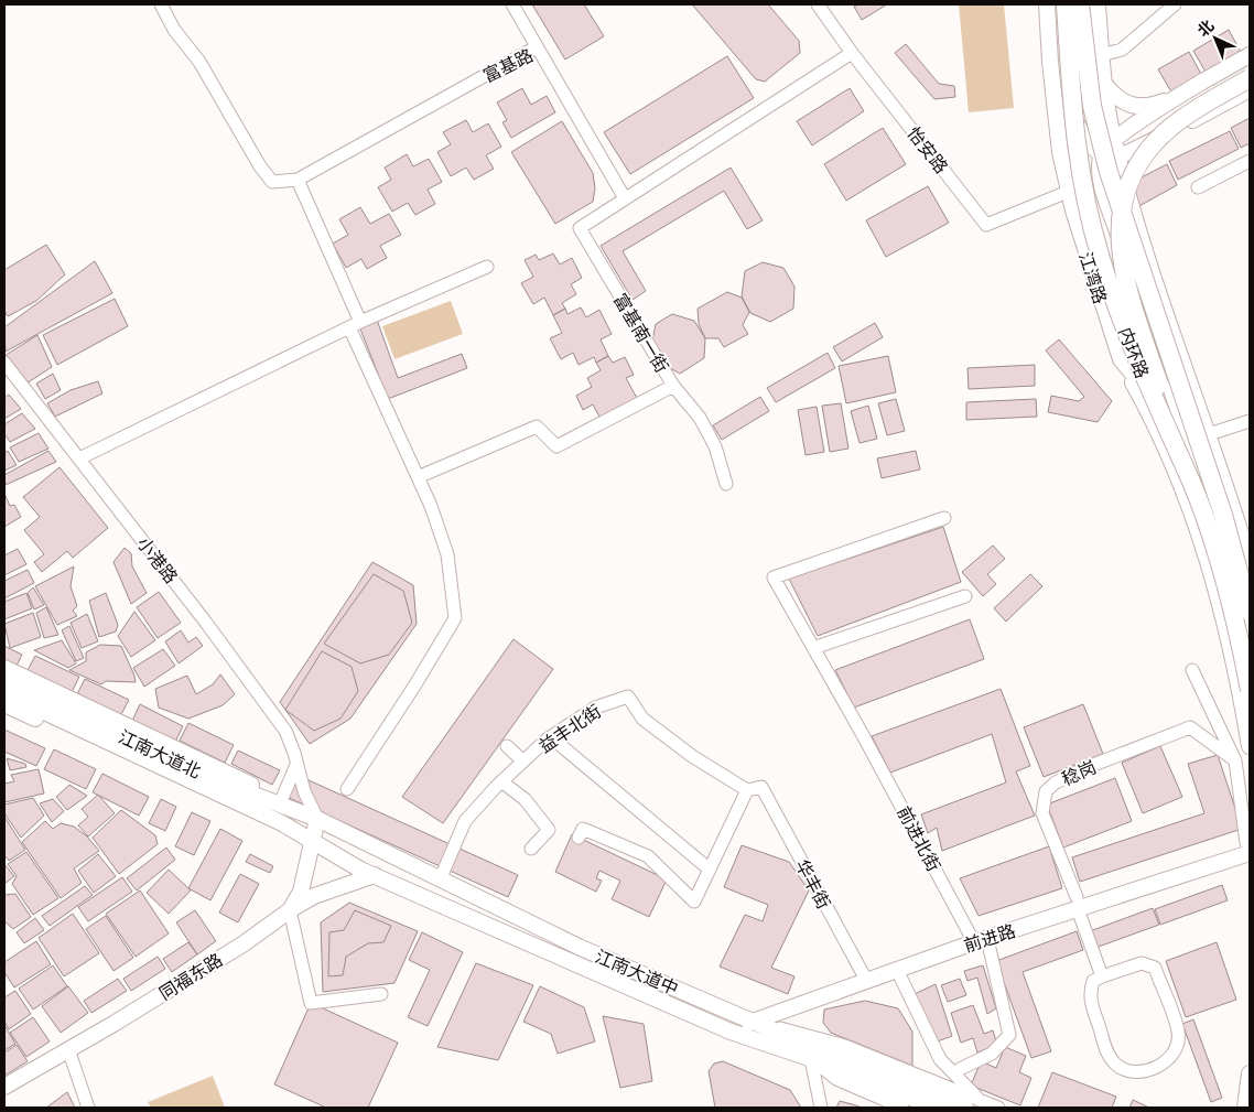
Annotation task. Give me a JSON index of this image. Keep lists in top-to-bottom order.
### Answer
{
  "streets": {
    "highway": ["内环路"],
    "main road": [
      "江湾路",
      "江南大道北",
      "前进路",
      "江南大道中",
      "同福东路"
    ],
    "street": [
      "富基路",
      "怡安路",
      "富基南一街",
      "小港路",
      "益丰北街",
      "稔岗",
      "前进北街",
      "华丰街"
    ]
  },
  "crossings": [
    ["富基路", "富基南一街"],
    ["怡安路", "江湾路"],
    ["小港路", "江南大道北"],
    ["小港路", "江南大道中"],
    ["小港路", "同福东路"],
    ["益丰北街", "华丰街"],
    ["益丰北街", "江南大道中"],
    ["江南大道北", "江南大道中"],
    ["江南大道北", "同福东路"],
    ["稔岗", "前进路"],
    ["前进北街", "前进路"],
    ["华丰街", "前进路"],
    ["前进路", "江南大道中"],
    ["江南大道中", "同福东路"]
  ],
  "north": "top left"
}
